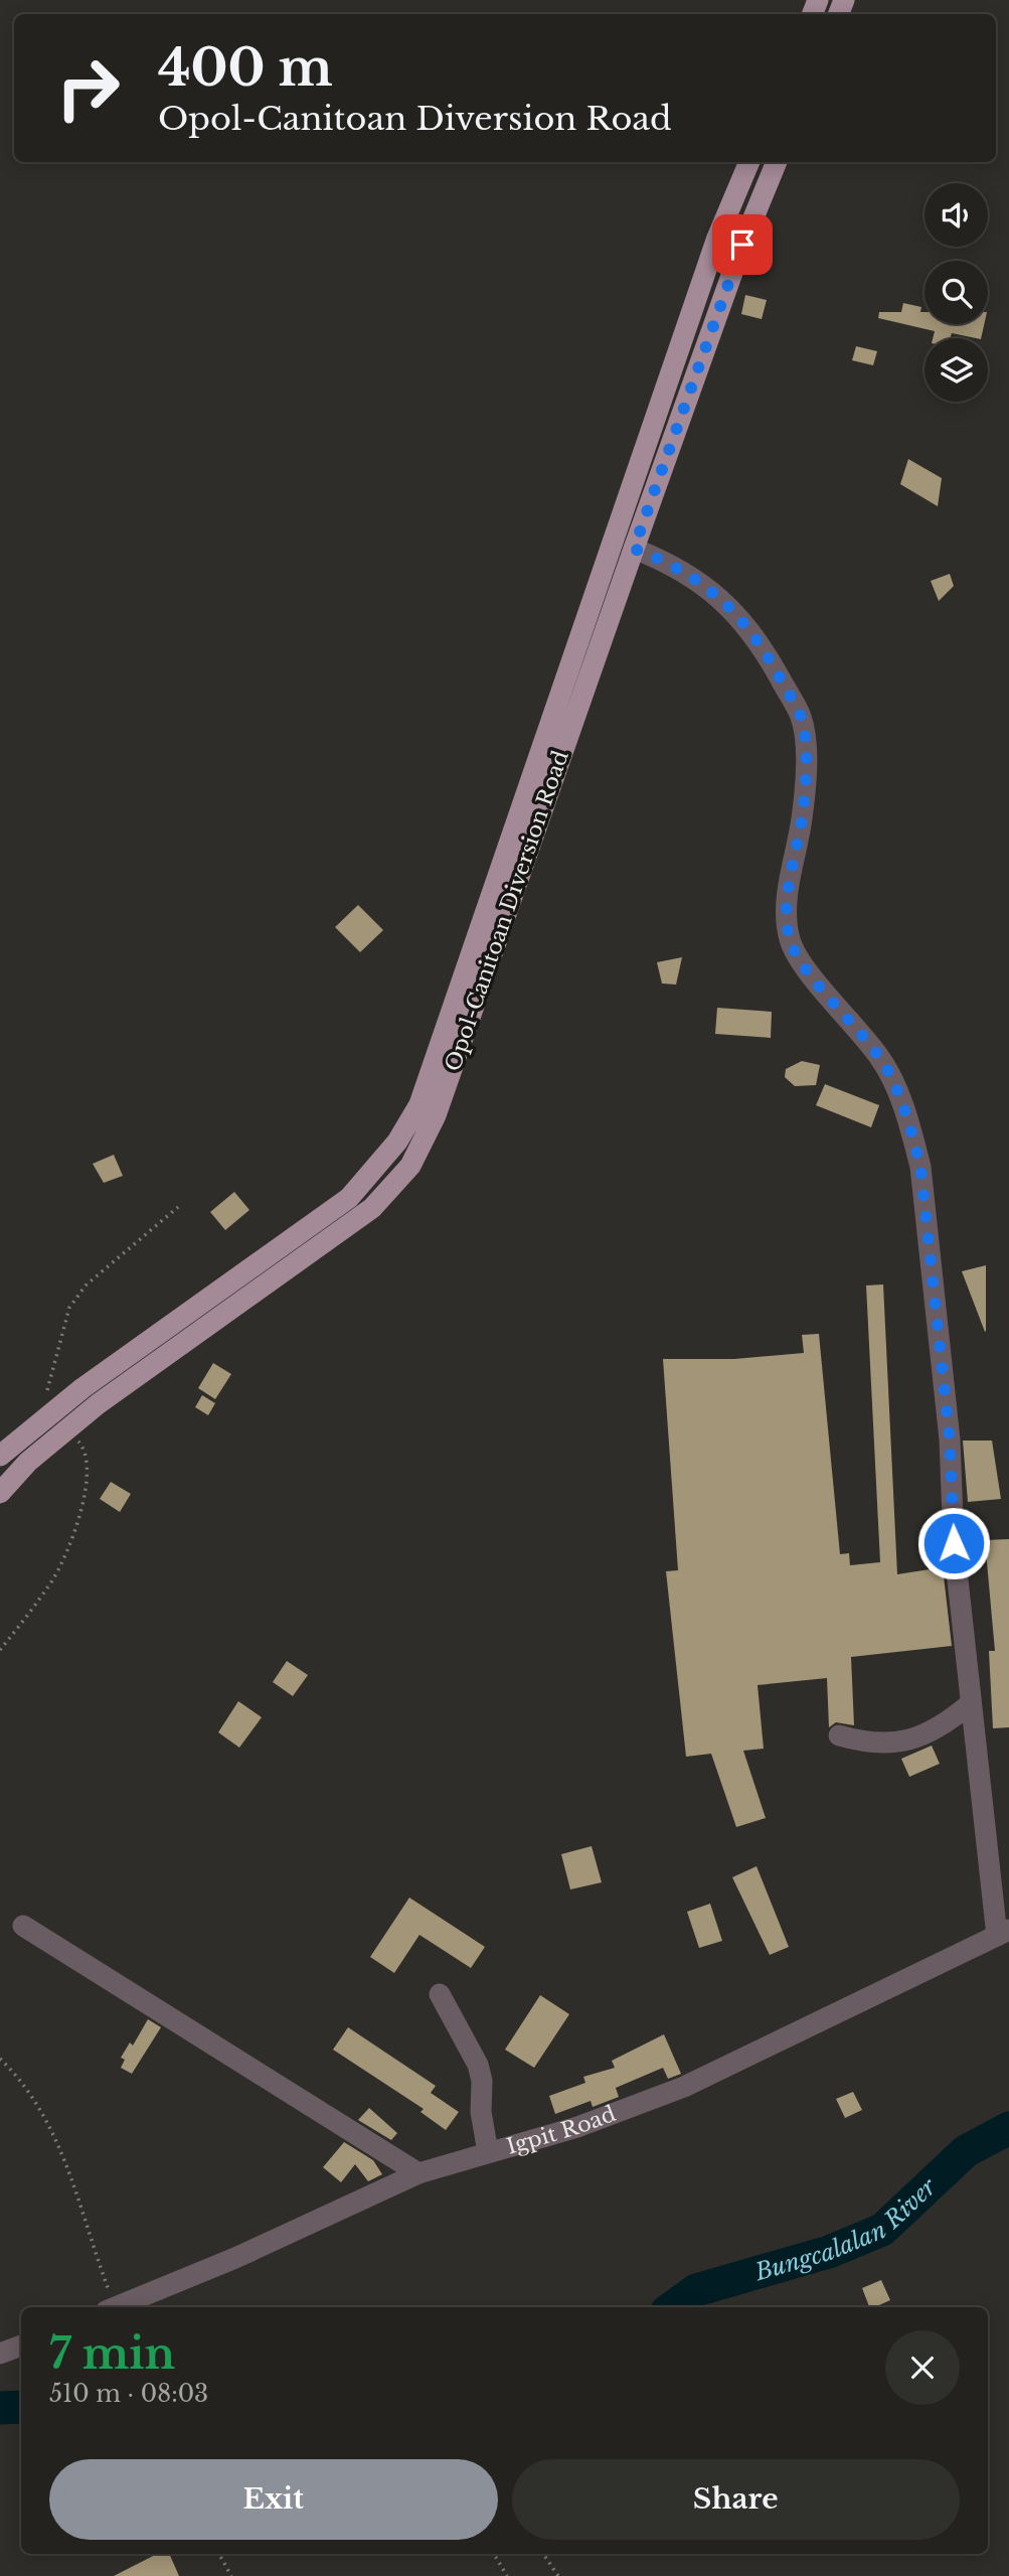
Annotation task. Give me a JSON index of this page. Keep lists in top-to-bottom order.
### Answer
{
  "streets": {
    "main road": ["Opol-Canitoan Diversion Road"],
    "street": ["Igpit Road"]
  },
  "water": ["Bungcalalan River"],
  "page": {
    "turn": ["400 m", "Opol-Canitoan Diversion Road"],
    "heading": ["7 min", "510 m · 08:03"],
    "buttons": ["Exit", "Share"]
  }
}
